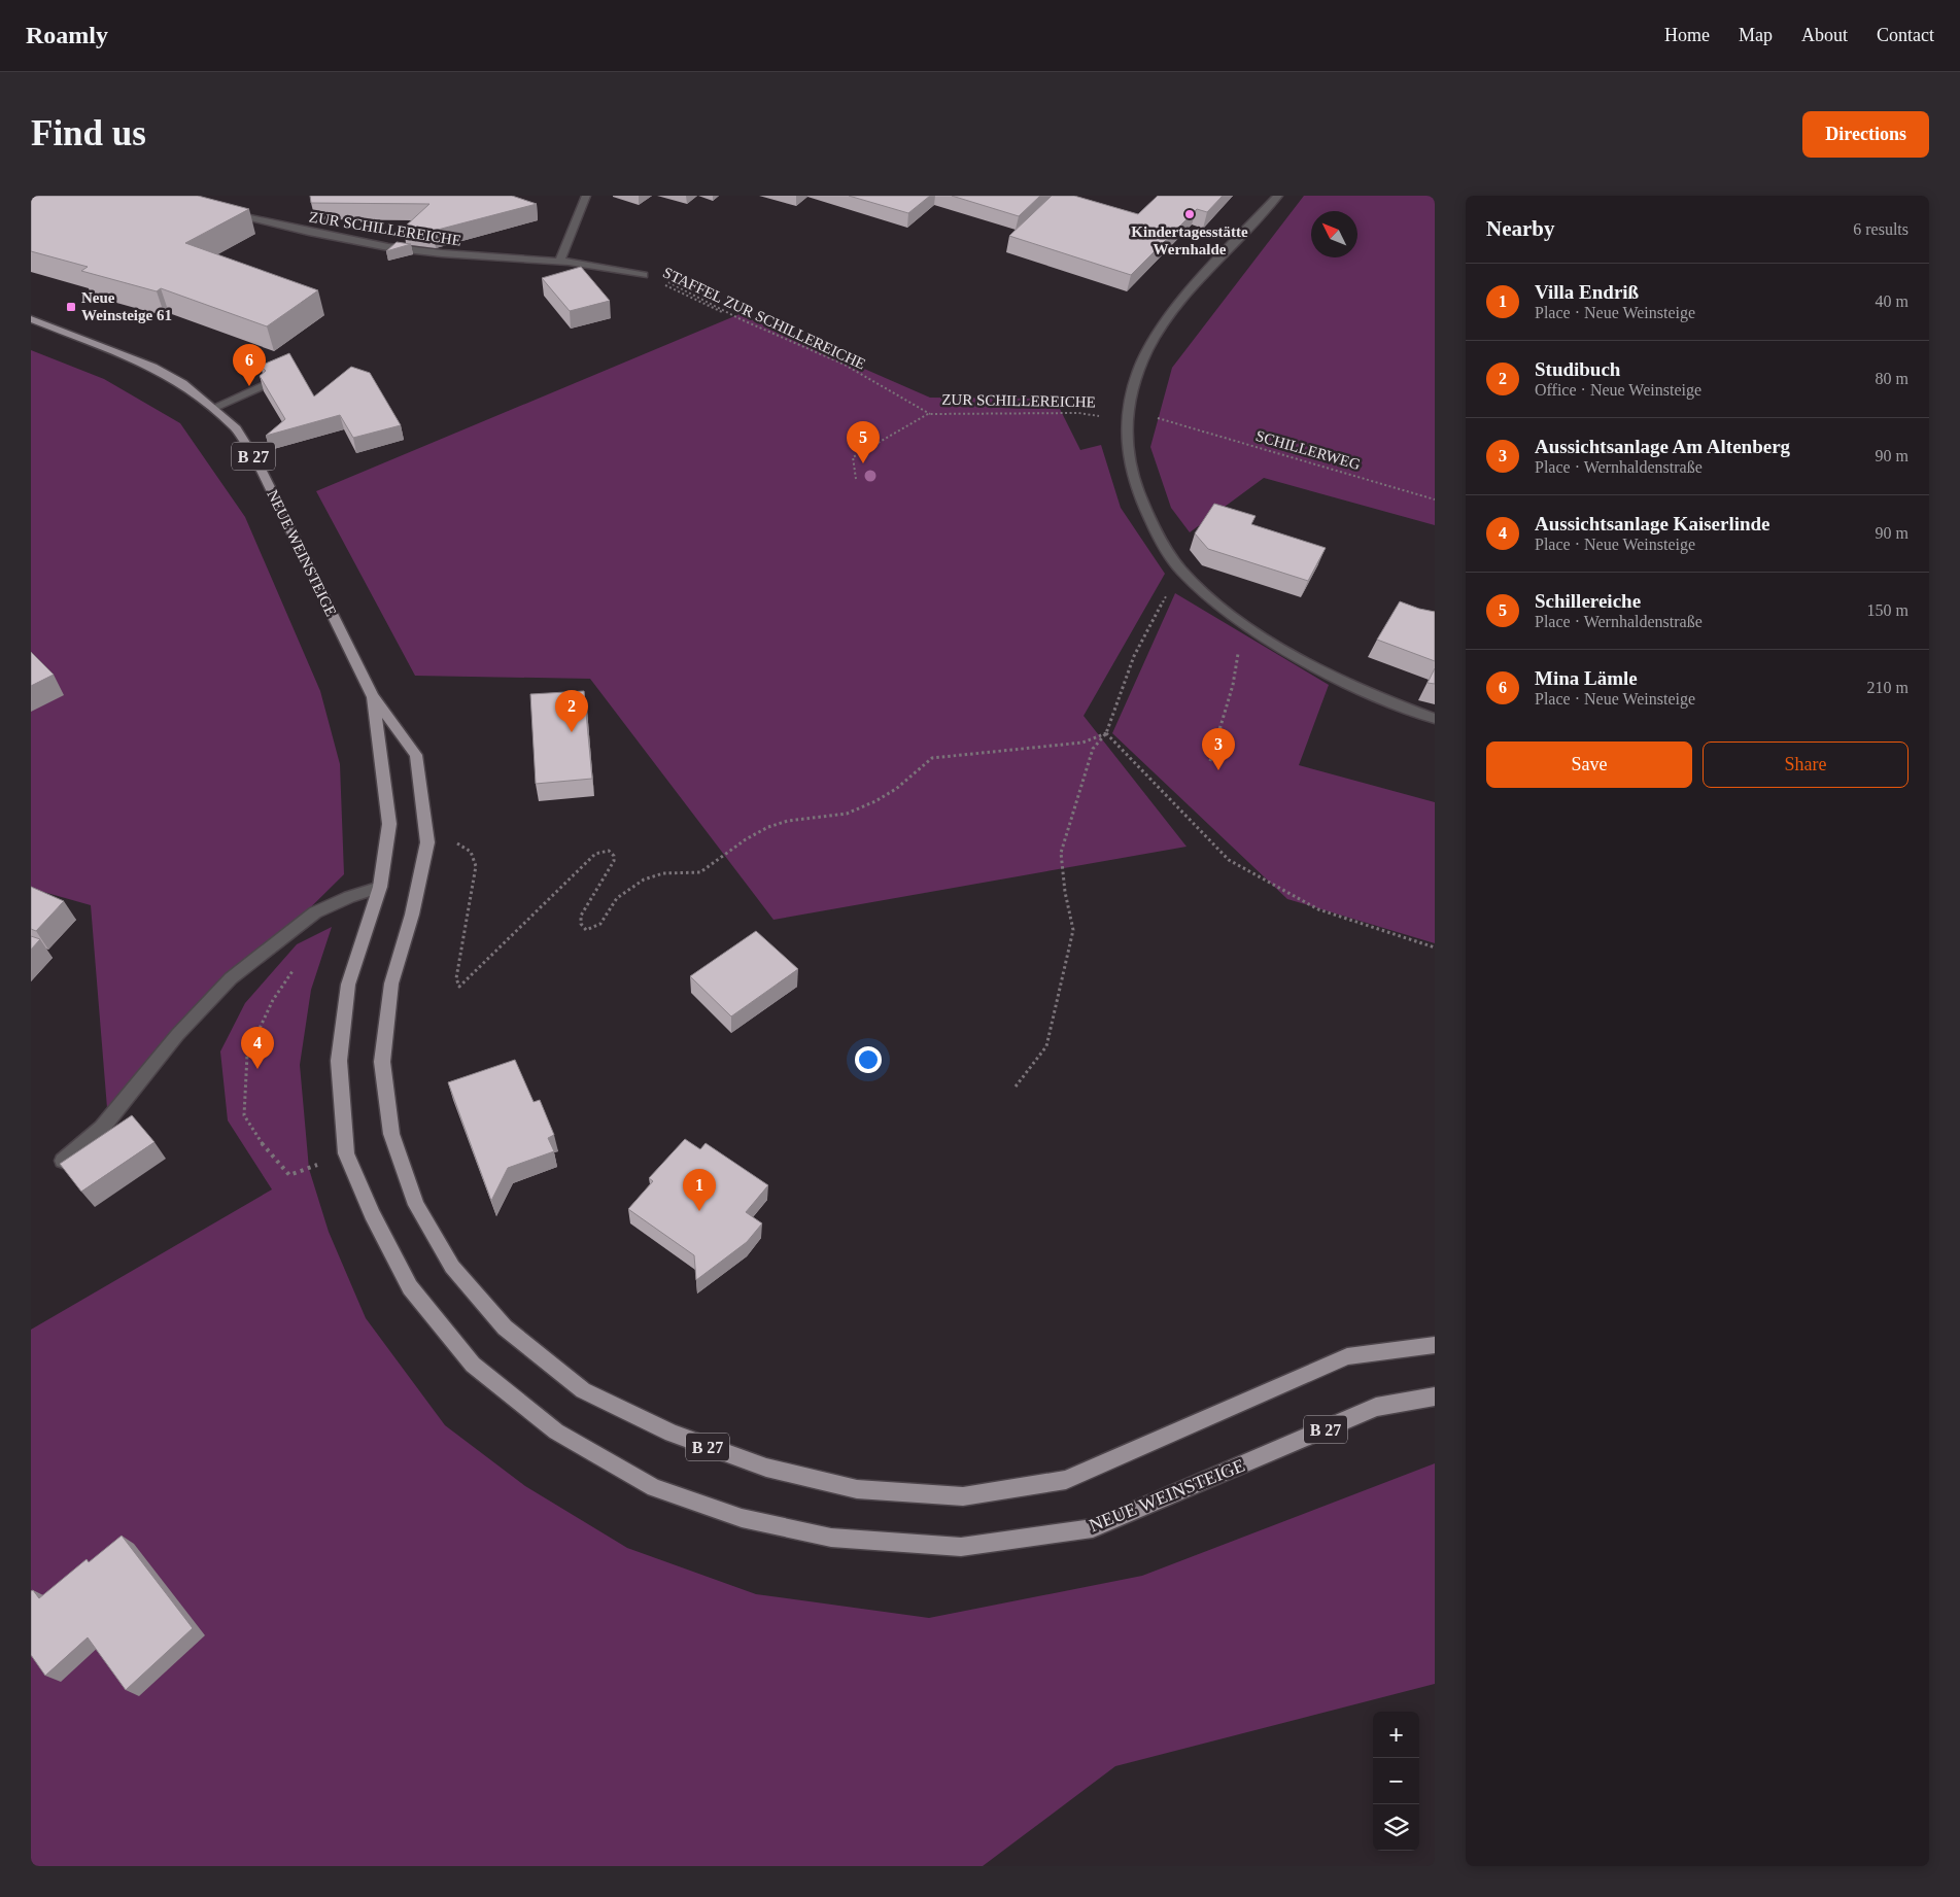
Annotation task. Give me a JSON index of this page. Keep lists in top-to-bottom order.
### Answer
{
  "streets": {
    "main road": ["B 27", "NEUE WEINSTEIGE"],
    "street": ["ZUR SCHILLEREICHE"],
    "path": ["STAFFEL ZUR SCHILLEREICHE", "SCHILLERWEG"]
  },
  "crossings": [
    ["ZUR SCHILLEREICHE", "STAFFEL ZUR SCHILLEREICHE"]
  ],
  "places": {
    "other": ["Kindertagesstätte Wernhalde"],
    "transit": ["Neue Weinsteige 61"]
  },
  "north": "top left",
  "page": {
    "header": "Roamly",
    "nav": [
      "Home",
      "Map",
      "About",
      "Contact"
    ],
    "buttons": [
      "Directions",
      ["Save", "Share"]
    ],
    "title": "Find us",
    "heading": ["Nearby", "6 results"],
    "list": [
      {
        "mark": "1",
        "name": "Villa Endriß",
        "note": "Place · Neue Weinsteige",
        "value": "40 m"
      },
      {
        "mark": "2",
        "name": "Studibuch",
        "note": "Office · Neue Weinsteige",
        "value": "80 m"
      },
      {
        "mark": "3",
        "name": "Aussichtsanlage Am Altenberg",
        "note": "Place · Wernhaldenstraße",
        "value": "90 m"
      },
      {
        "mark": "4",
        "name": "Aussichtsanlage Kaiserlinde",
        "note": "Place · Neue Weinsteige",
        "value": "90 m"
      },
      {
        "mark": "5",
        "name": "Schillereiche",
        "note": "Place · Wernhaldenstraße",
        "value": "150 m"
      },
      {
        "mark": "6",
        "name": "Mina Lämle",
        "note": "Place · Neue Weinsteige",
        "value": "210 m"
      }
    ],
    "pins": [
      "6",
      "5",
      "2",
      "3",
      "4",
      "1"
    ],
    "map_buttons": ["+", "−"]
  }
}
